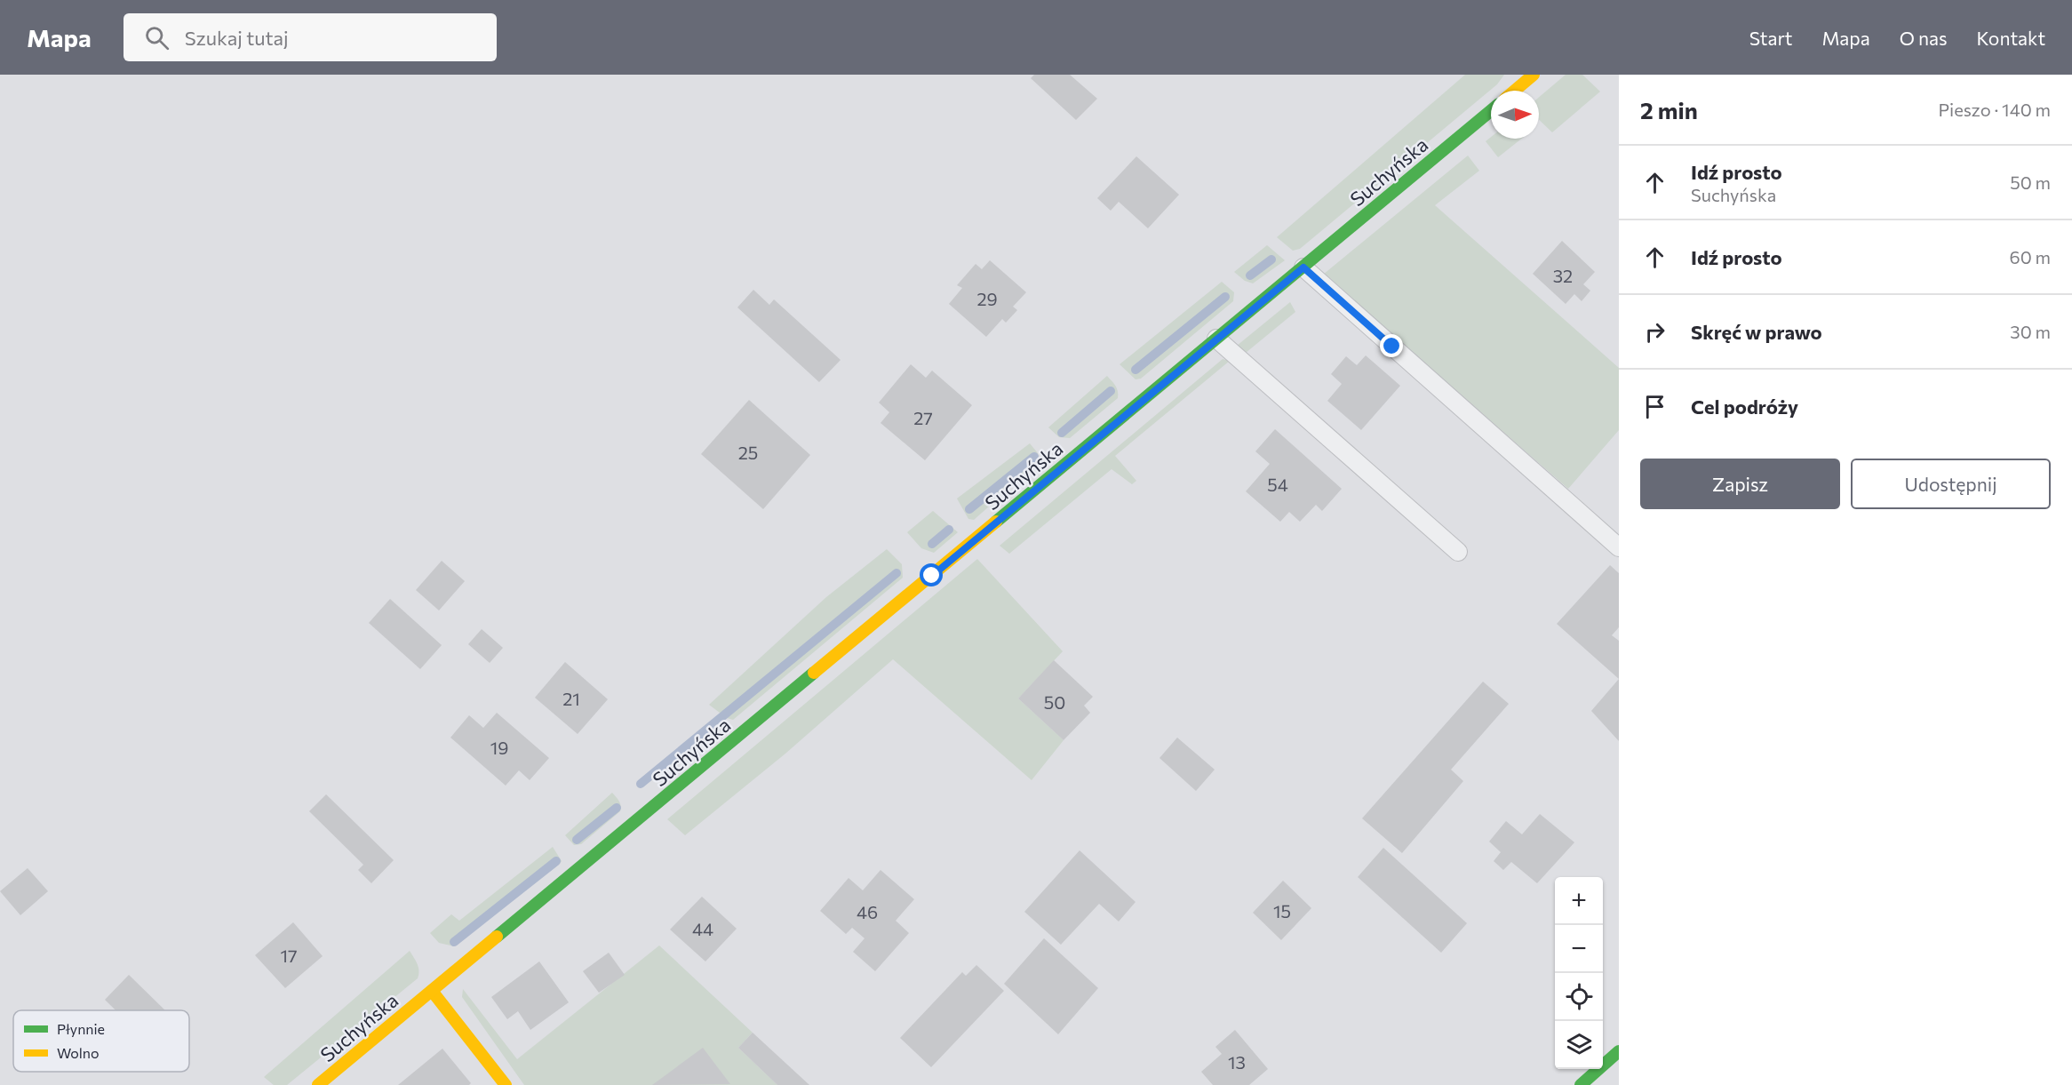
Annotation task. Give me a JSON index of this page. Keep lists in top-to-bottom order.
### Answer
{
  "streets": {
    "street": ["Suchyńska"]
  },
  "house_numbers": [
    "32",
    "29",
    "27",
    "25",
    "54",
    "21",
    "50",
    "19",
    "15",
    "46",
    "44",
    "17",
    "13"
  ],
  "legend": ["Płynnie", "Wolno"],
  "north": "right",
  "page": {
    "header": "Mapa",
    "search": "Szukaj tutaj",
    "nav": [
      "Start",
      "Mapa",
      "O nas",
      "Kontakt"
    ],
    "heading": ["2 min", "Pieszo · 140 m"],
    "list": [
      ["Idź prosto", "Suchyńska", "50 m"],
      ["Idź prosto", "60 m"],
      ["Skręć w prawo", "30 m"],
      "Cel podróży"
    ],
    "buttons": ["Zapisz", "Udostępnij"],
    "map_buttons": ["+", "−"]
  }
}
